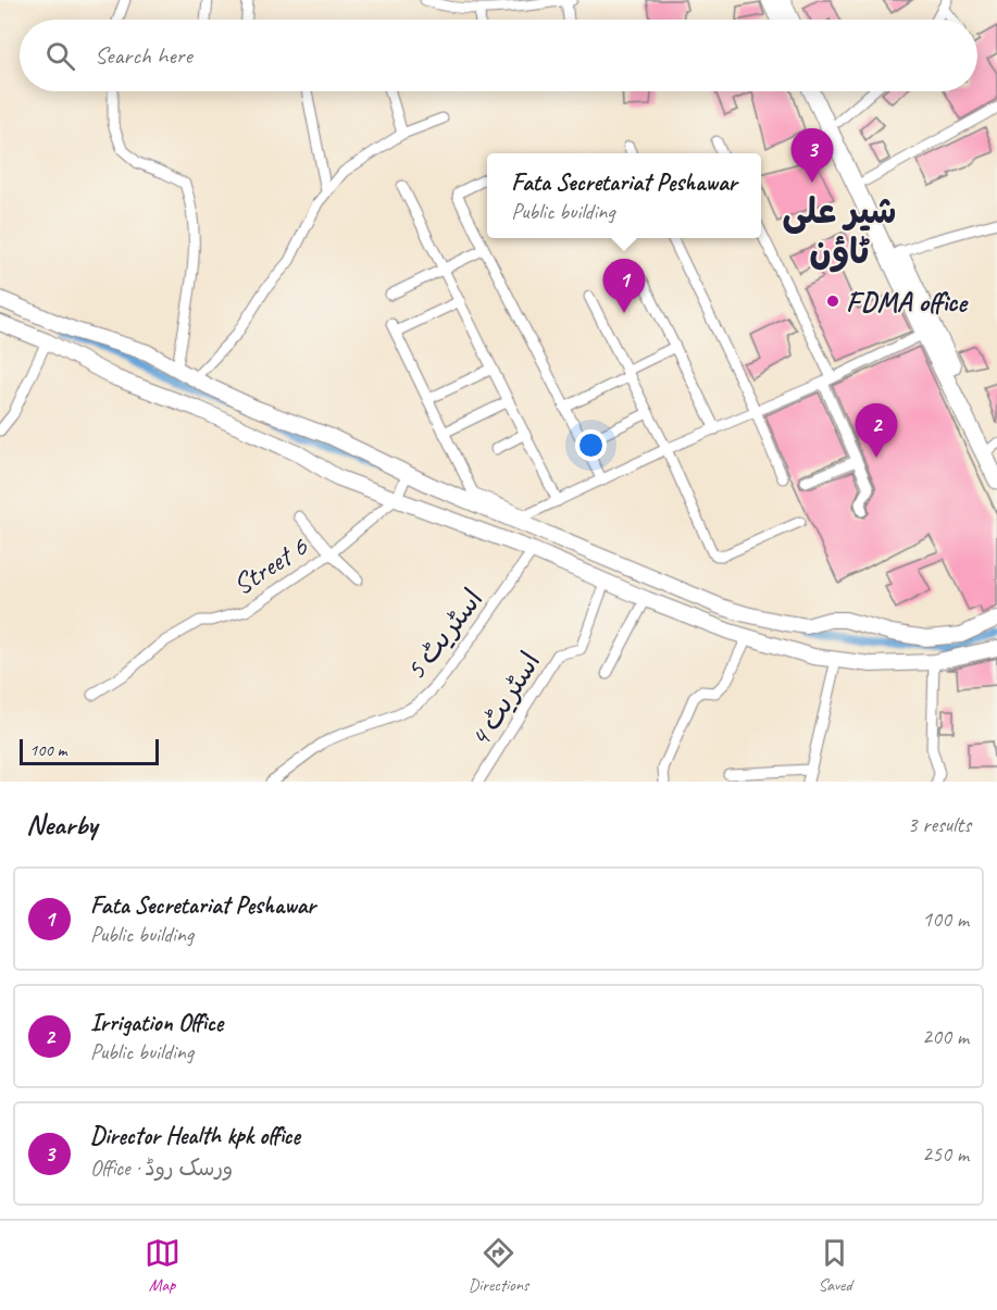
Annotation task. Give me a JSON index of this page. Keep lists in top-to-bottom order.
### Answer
{
  "streets": {
    "street": ["Street 6", "اسٹریٹ 5", "اسٹریٹ 4"]
  },
  "districts": ["شیر علی ٹاؤن"],
  "places": ["FDMA office"],
  "scale_bar": "100 m",
  "page": {
    "search": "Search here",
    "pins": ["3", "1", "2"],
    "popup": ["Fata Secretariat Peshawar", "Public building"],
    "scale": "100 m",
    "heading": ["Nearby", "3 results"],
    "list": [
      {
        "mark": "1",
        "name": "Fata Secretariat Peshawar",
        "note": "Public building",
        "value": "100 m"
      },
      {
        "mark": "2",
        "name": "Irrigation Office",
        "note": "Public building",
        "value": "200 m"
      },
      {
        "mark": "3",
        "name": "Director Health kpk office",
        "note": "Office · ورسک روڈ",
        "value": "250 m"
      }
    ],
    "nav": ["Map", "Directions", "Saved"]
  }
}
